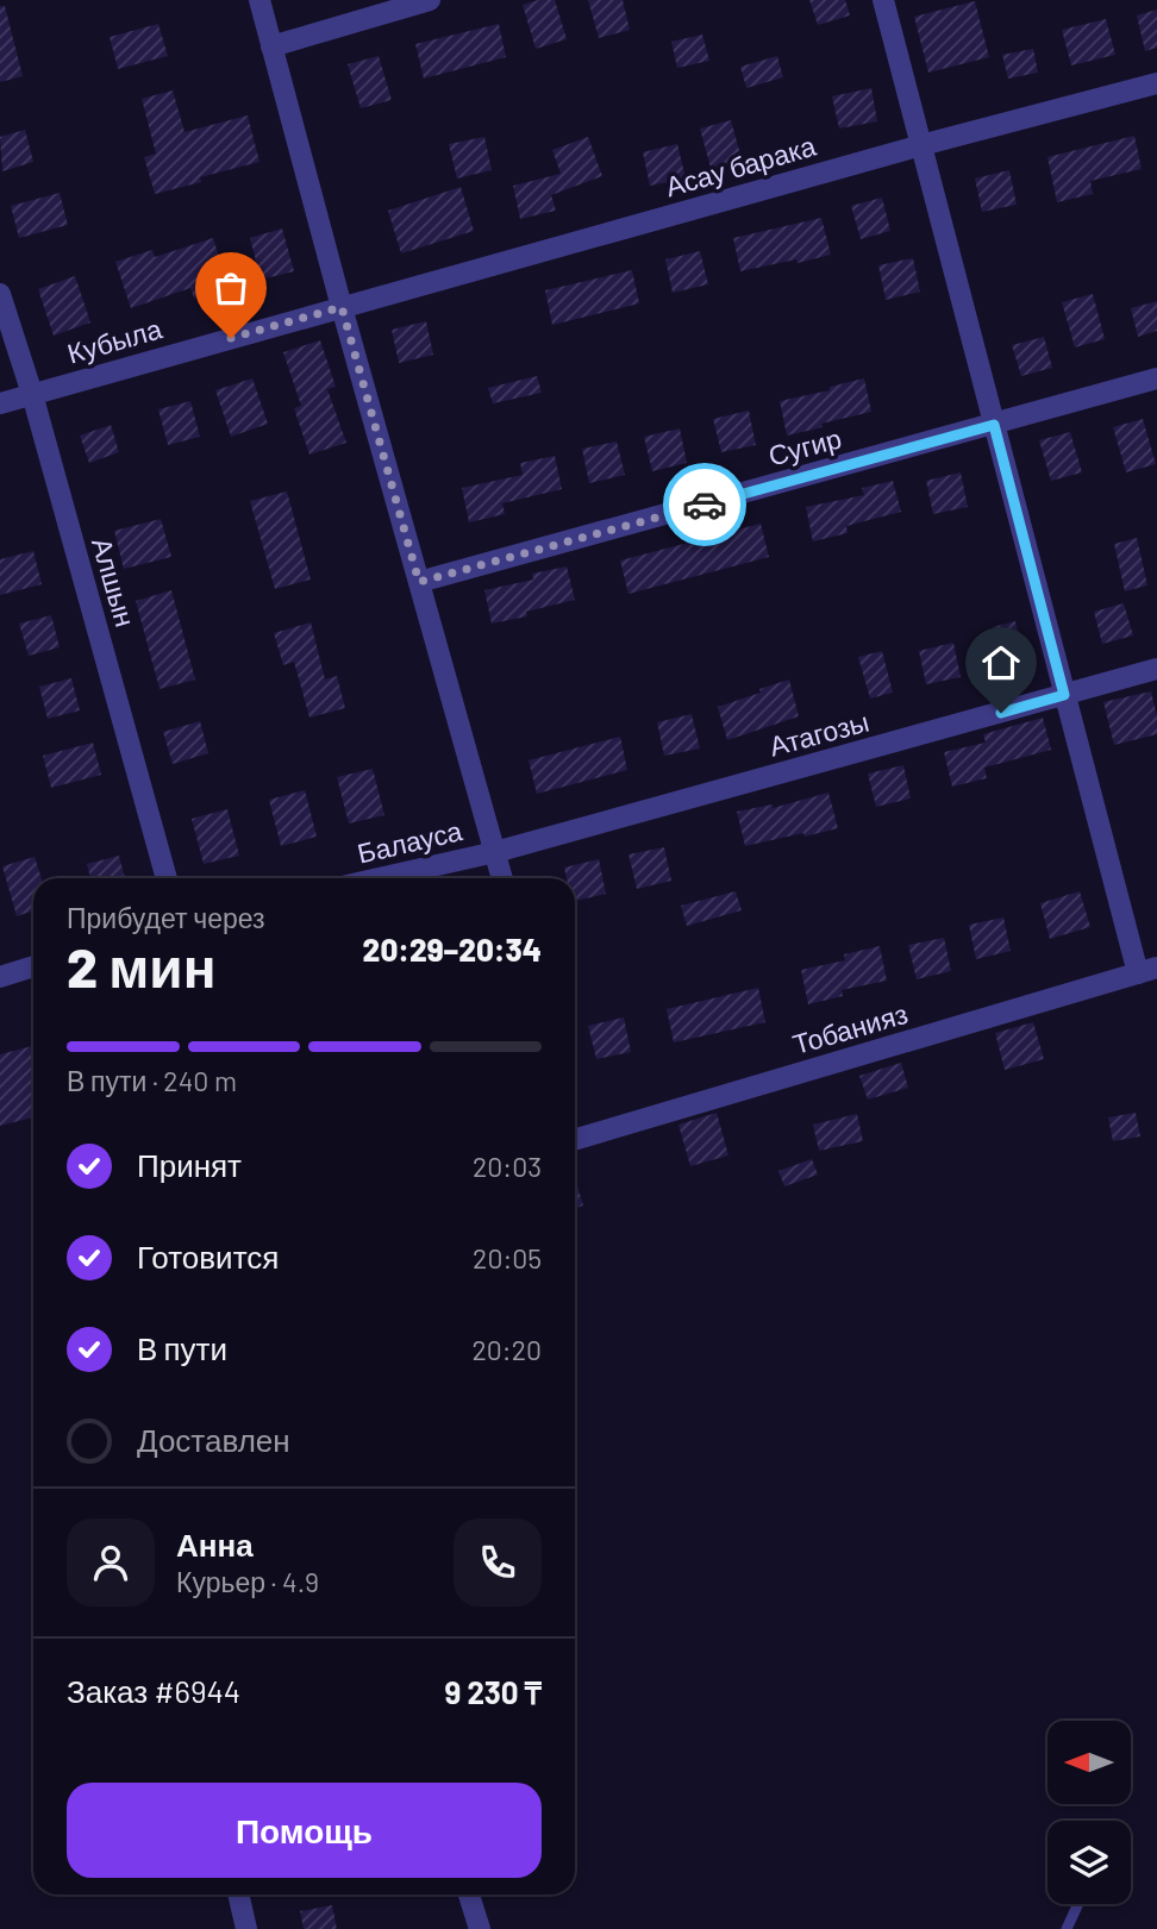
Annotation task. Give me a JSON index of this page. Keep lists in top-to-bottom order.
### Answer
{
  "streets": {
    "street": [
      "Асау барака",
      "Кубыла",
      "Сугир",
      "Алшын",
      "Атагозы",
      "Балауса",
      "Тобанияз"
    ]
  },
  "crossings": [
    ["Асау барака", "Кубыла"],
    ["Кубыла", "Алшын"],
    ["Атагозы", "Балауса"]
  ],
  "north": "left",
  "page": {
    "heading": ["2 мин", "Прибудет через", "20:29–20:34"],
    "panel": [
      "Анна",
      "Курьер · 4.9",
      "Заказ #6944",
      "9 230 ₸"
    ],
    "bar": "В пути · 240 m",
    "list": [
      ["Принят", "20:03"],
      ["Готовится", "20:05"],
      ["В пути", "20:20"],
      "Доставлен"
    ],
    "buttons": "Помощь"
  }
}
